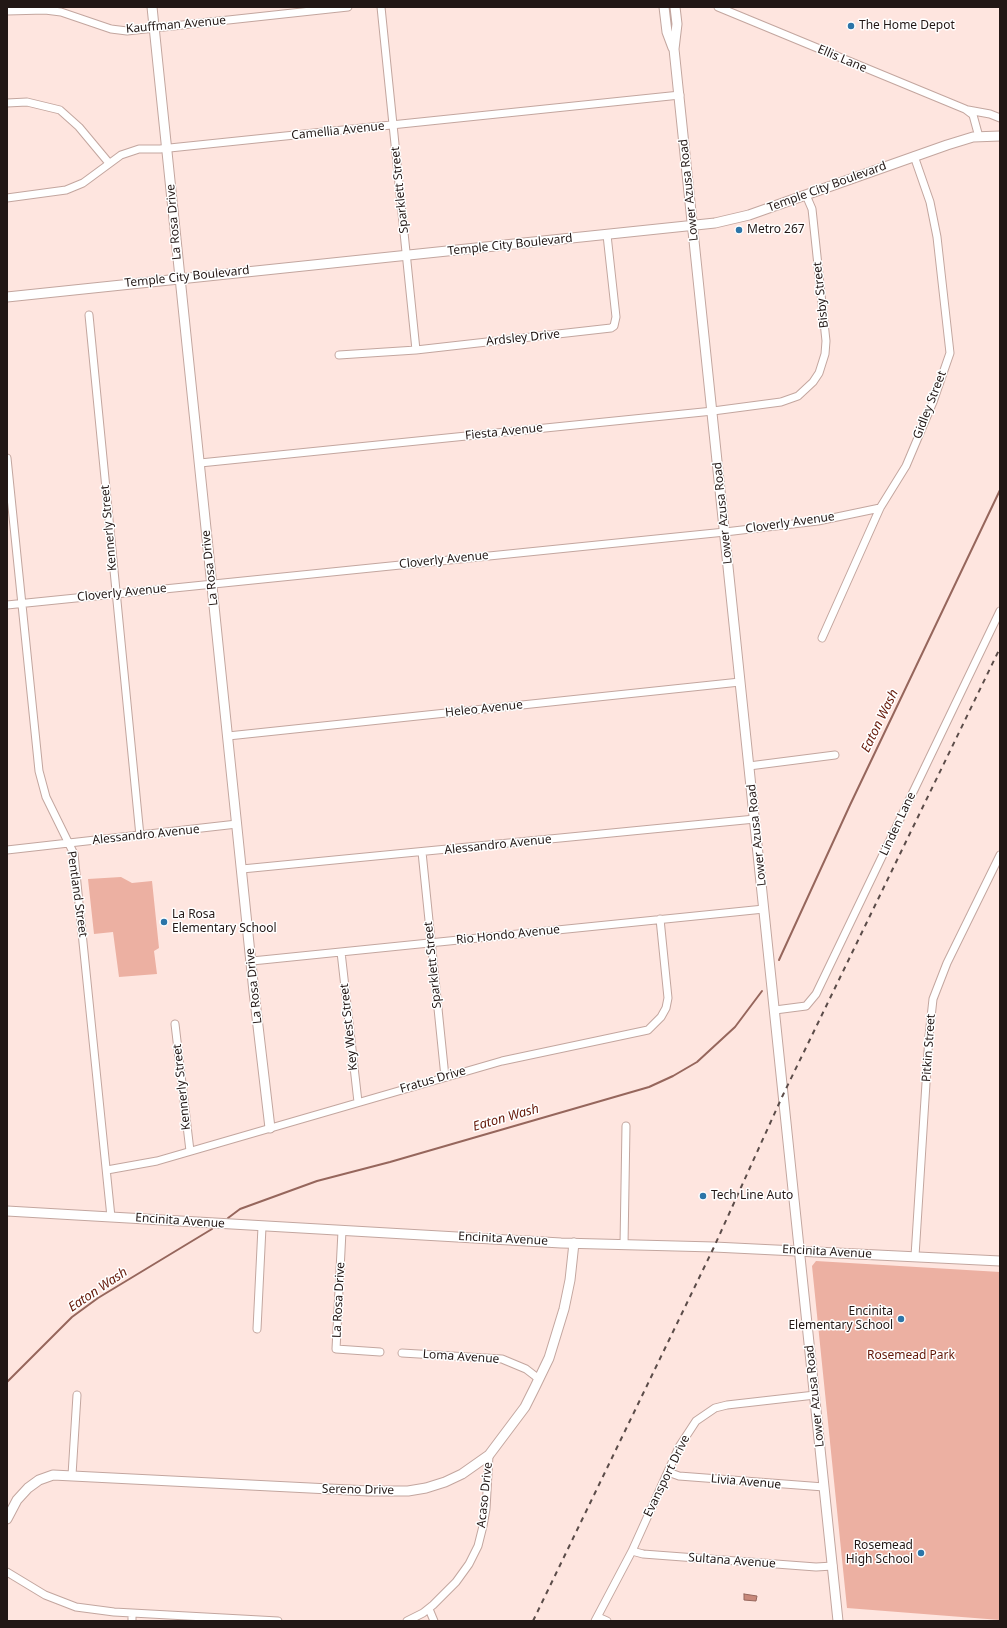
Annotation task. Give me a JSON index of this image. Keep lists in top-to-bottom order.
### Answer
{
  "streets": {
    "street": [
      "Kauffman Avenue",
      "Ellis Lane",
      "Camellia Avenue",
      "Temple City Boulevard",
      "Sparklett Street",
      "Lower Azusa Road",
      "La Rosa Drive",
      "Bisby Street",
      "Ardsley Drive",
      "Gidley Street",
      "Fiesta Avenue",
      "Cloverly Avenue",
      "Kennerly Street",
      "Heleo Avenue",
      "Linden Lane",
      "Alessandro Avenue",
      "Pentland Street",
      "Rio Hondo Avenue",
      "Key West Street",
      "Pitkin Street",
      "Fratus Drive",
      "Encinita Avenue",
      "Loma Avenue",
      "Evansport Drive",
      "Livia Avenue",
      "Sereno Drive",
      "Acaso Drive",
      "Sultana Avenue"
    ]
  },
  "crossings": [
    ["Kauffman Avenue", "La Rosa Drive"],
    ["Camellia Avenue", "Sparklett Street"],
    ["Camellia Avenue", "Lower Azusa Road"],
    ["Camellia Avenue", "La Rosa Drive"],
    ["Temple City Boulevard", "Sparklett Street"],
    ["Temple City Boulevard", "Lower Azusa Road"],
    ["Temple City Boulevard", "La Rosa Drive"],
    ["Temple City Boulevard", "Bisby Street"],
    ["Temple City Boulevard", "Ardsley Drive"],
    ["Temple City Boulevard", "Gidley Street"],
    ["Sparklett Street", "Ardsley Drive"],
    ["Sparklett Street", "Alessandro Avenue"],
    ["Sparklett Street", "Rio Hondo Avenue"],
    ["Sparklett Street", "Fratus Drive"],
    ["Lower Azusa Road", "Fiesta Avenue"],
    ["Lower Azusa Road", "Cloverly Avenue"],
    ["Lower Azusa Road", "Heleo Avenue"],
    ["Lower Azusa Road", "Linden Lane"],
    ["Lower Azusa Road", "Alessandro Avenue"],
    ["Lower Azusa Road", "Rio Hondo Avenue"],
    ["Lower Azusa Road", "Encinita Avenue"],
    ["Lower Azusa Road", "Evansport Drive"],
    ["Lower Azusa Road", "Livia Avenue"],
    ["Lower Azusa Road", "Sultana Avenue"],
    ["La Rosa Drive", "Fiesta Avenue"],
    ["La Rosa Drive", "Cloverly Avenue"],
    ["La Rosa Drive", "Heleo Avenue"],
    ["La Rosa Drive", "Alessandro Avenue"],
    ["La Rosa Drive", "Rio Hondo Avenue"],
    ["La Rosa Drive", "Fratus Drive"],
    ["La Rosa Drive", "Encinita Avenue"],
    ["Bisby Street", "Fiesta Avenue"],
    ["Gidley Street", "Cloverly Avenue"],
    ["Cloverly Avenue", "Kennerly Street"],
    ["Cloverly Avenue", "Pentland Street"],
    ["Kennerly Street", "Alessandro Avenue"],
    ["Kennerly Street", "Fratus Drive"],
    ["Alessandro Avenue", "Pentland Street"],
    ["Pentland Street", "Fratus Drive"],
    ["Pentland Street", "Encinita Avenue"],
    ["Rio Hondo Avenue", "Key West Street"],
    ["Rio Hondo Avenue", "Fratus Drive"],
    ["Key West Street", "Fratus Drive"],
    ["Pitkin Street", "Encinita Avenue"],
    ["Encinita Avenue", "Sereno Drive"],
    ["Loma Avenue", "Sereno Drive"],
    ["Evansport Drive", "Livia Avenue"],
    ["Evansport Drive", "Sultana Avenue"],
    ["Sereno Drive", "Acaso Drive"]
  ],
  "water": ["Eaton Wash"],
  "parks": ["Rosemead Park"],
  "places": [
    "The Home Depot",
    "Metro 267",
    "La Rosa Elementary School",
    "Tech Line Auto",
    "Encinita Elementary School",
    "Rosemead High School"
  ]
}
